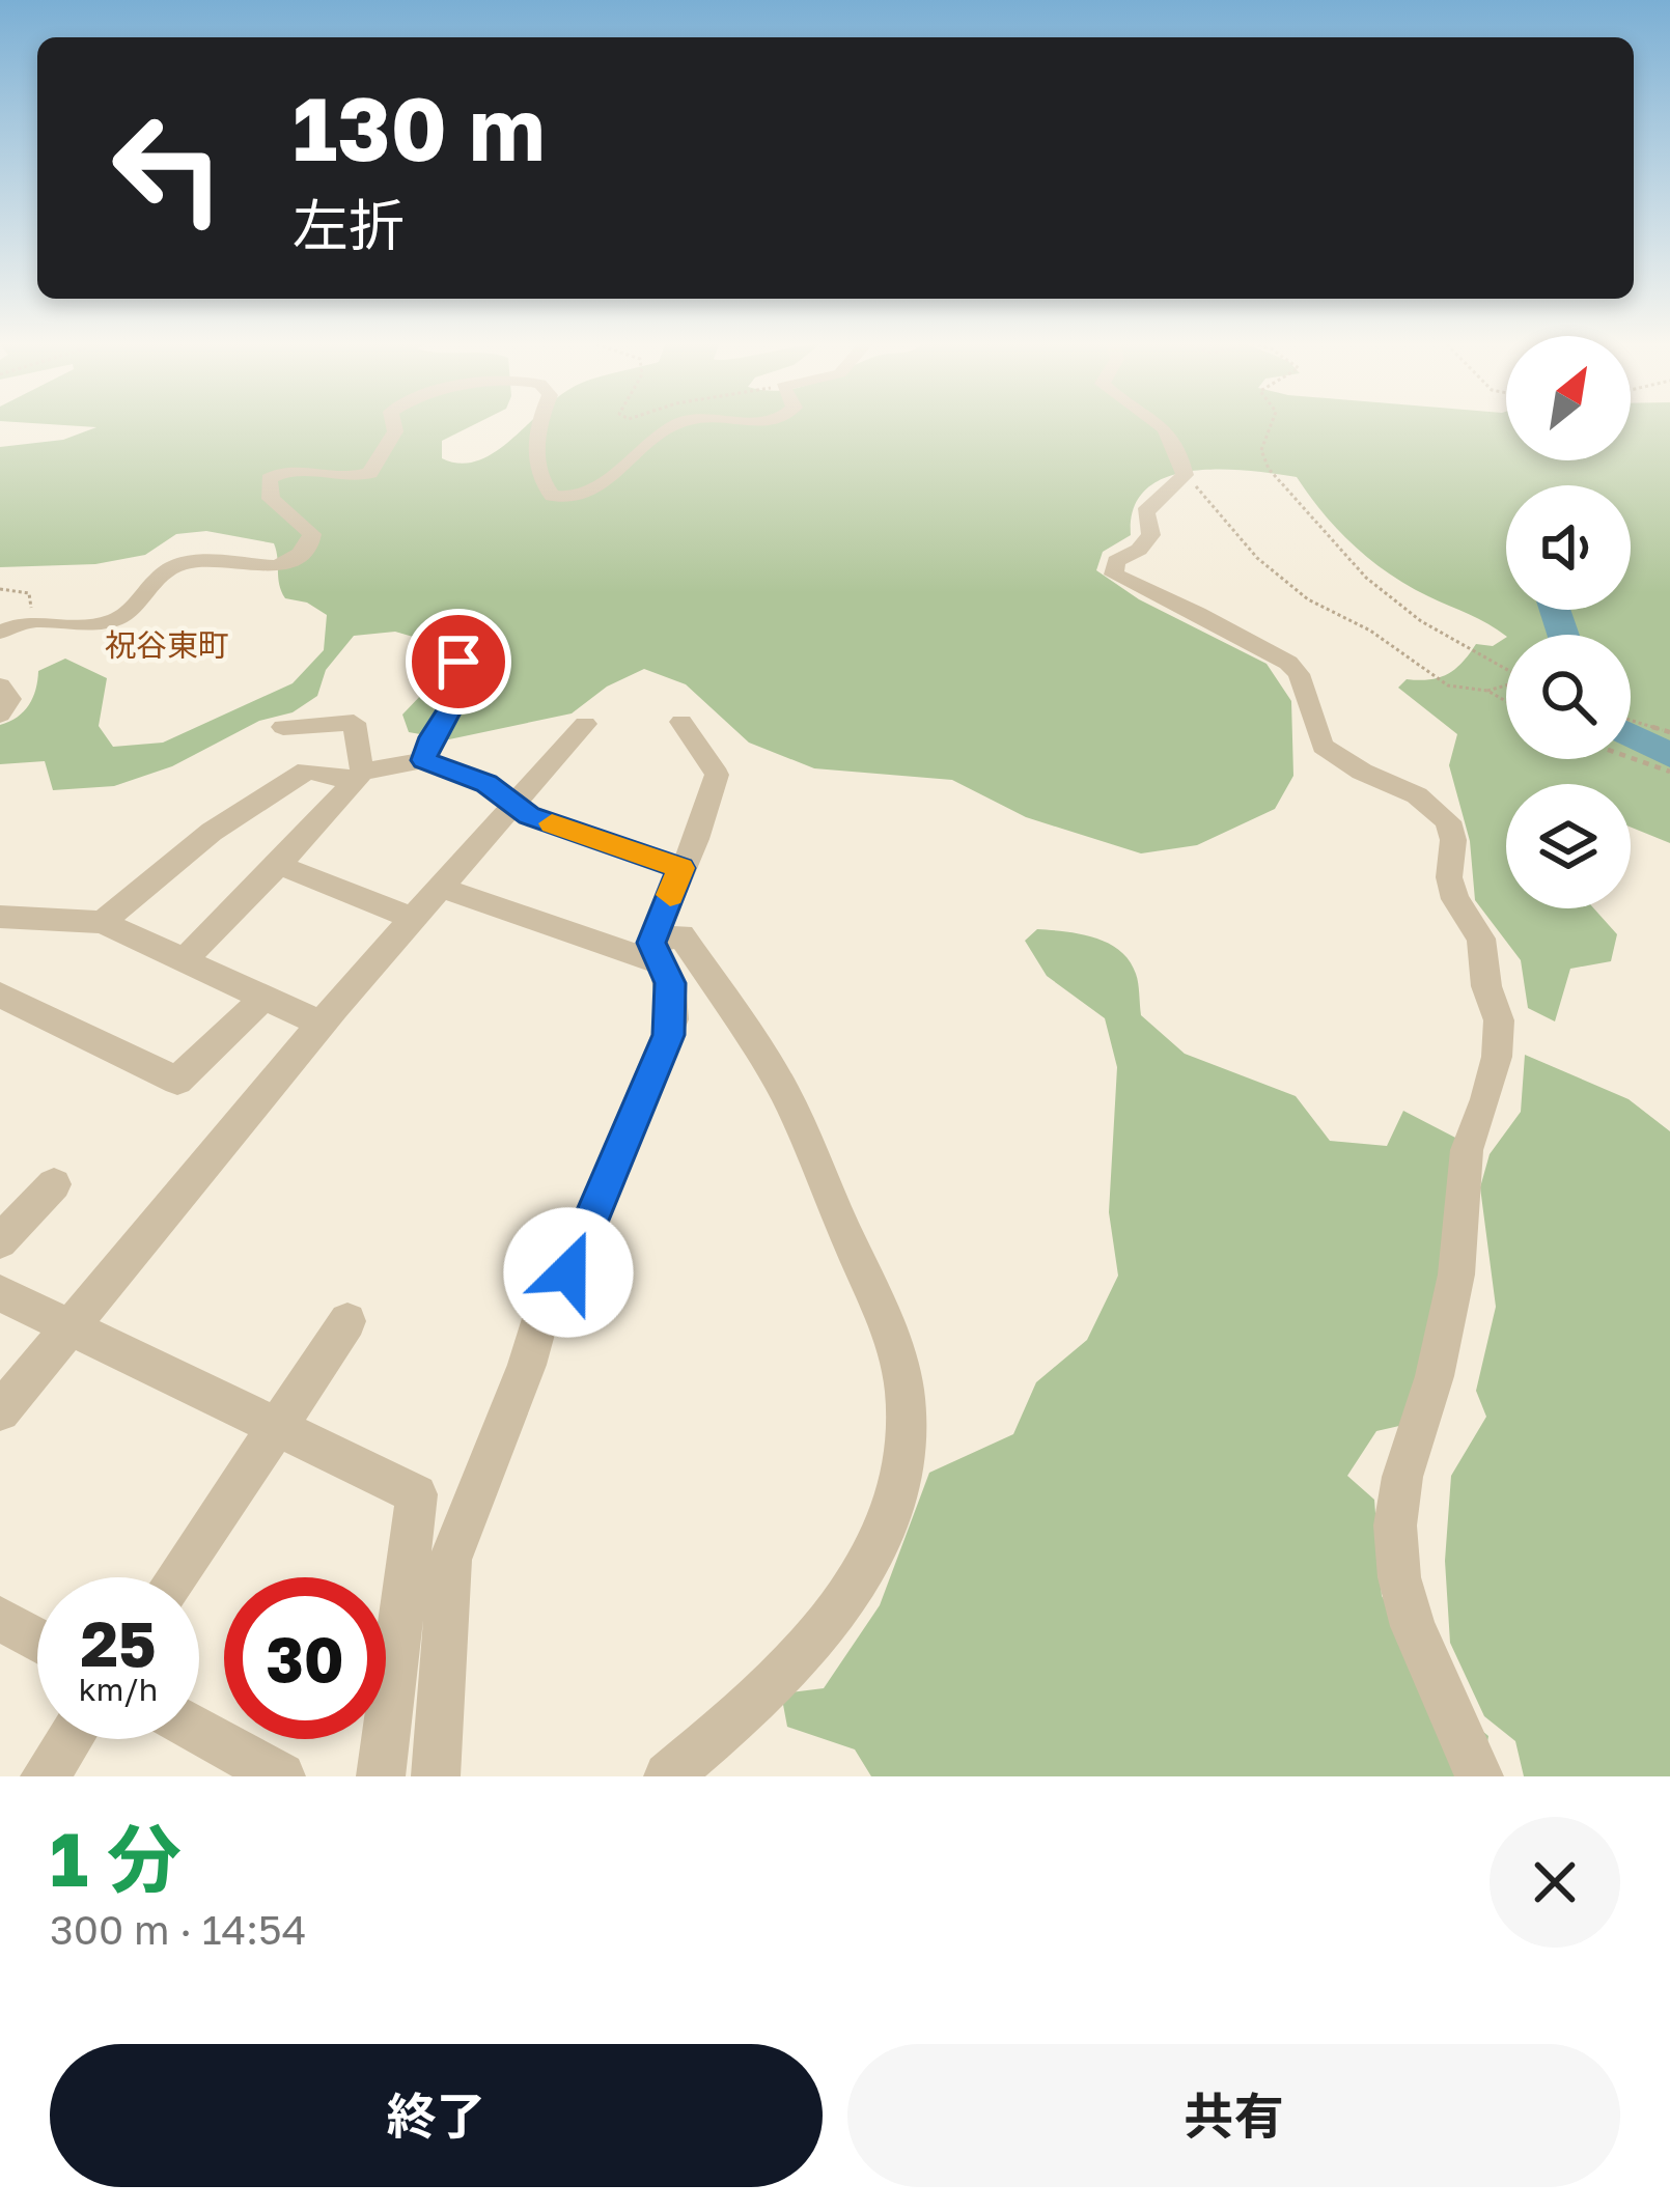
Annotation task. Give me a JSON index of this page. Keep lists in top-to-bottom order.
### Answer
{
  "districts": ["祝谷東町"],
  "north": "top right",
  "page": {
    "turn": ["130 m", "左折"],
    "speed": "25 km/h",
    "limit": "30",
    "heading": ["1 分", "300 m · 14:54"],
    "buttons": ["終了", "共有"]
  }
}
